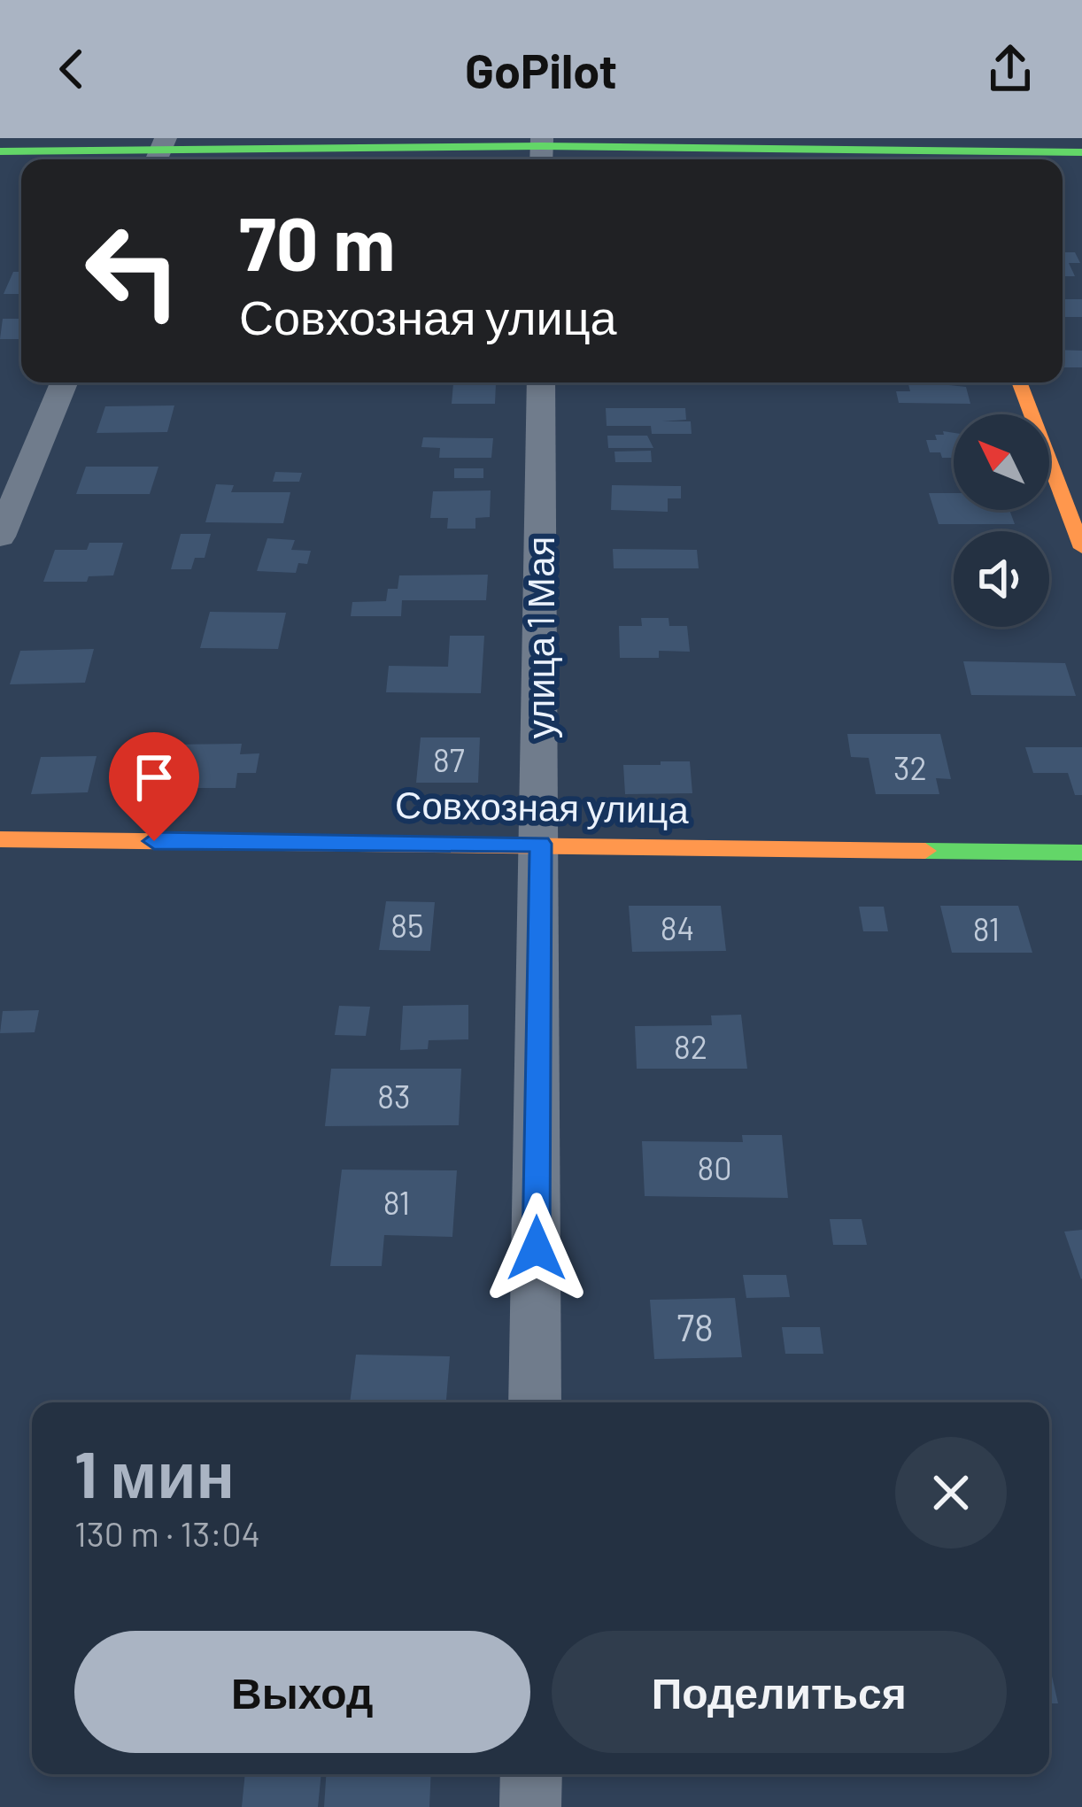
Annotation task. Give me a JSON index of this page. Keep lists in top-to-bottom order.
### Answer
{
  "streets": {
    "street": ["улица 1 Мая", "Совхозная улица"]
  },
  "crossings": [
    ["улица 1 Мая", "Совхозная улица"]
  ],
  "house_numbers": [
    "87",
    "32",
    "85",
    "84",
    "81",
    "82",
    "83",
    "80",
    "81",
    "78"
  ],
  "north": "top left",
  "page": {
    "header": "GoPilot",
    "turn": ["70 m", "Совхозная улица"],
    "heading": ["1 мин", "130 m · 13:04"],
    "buttons": ["Выход", "Поделиться"]
  }
}
